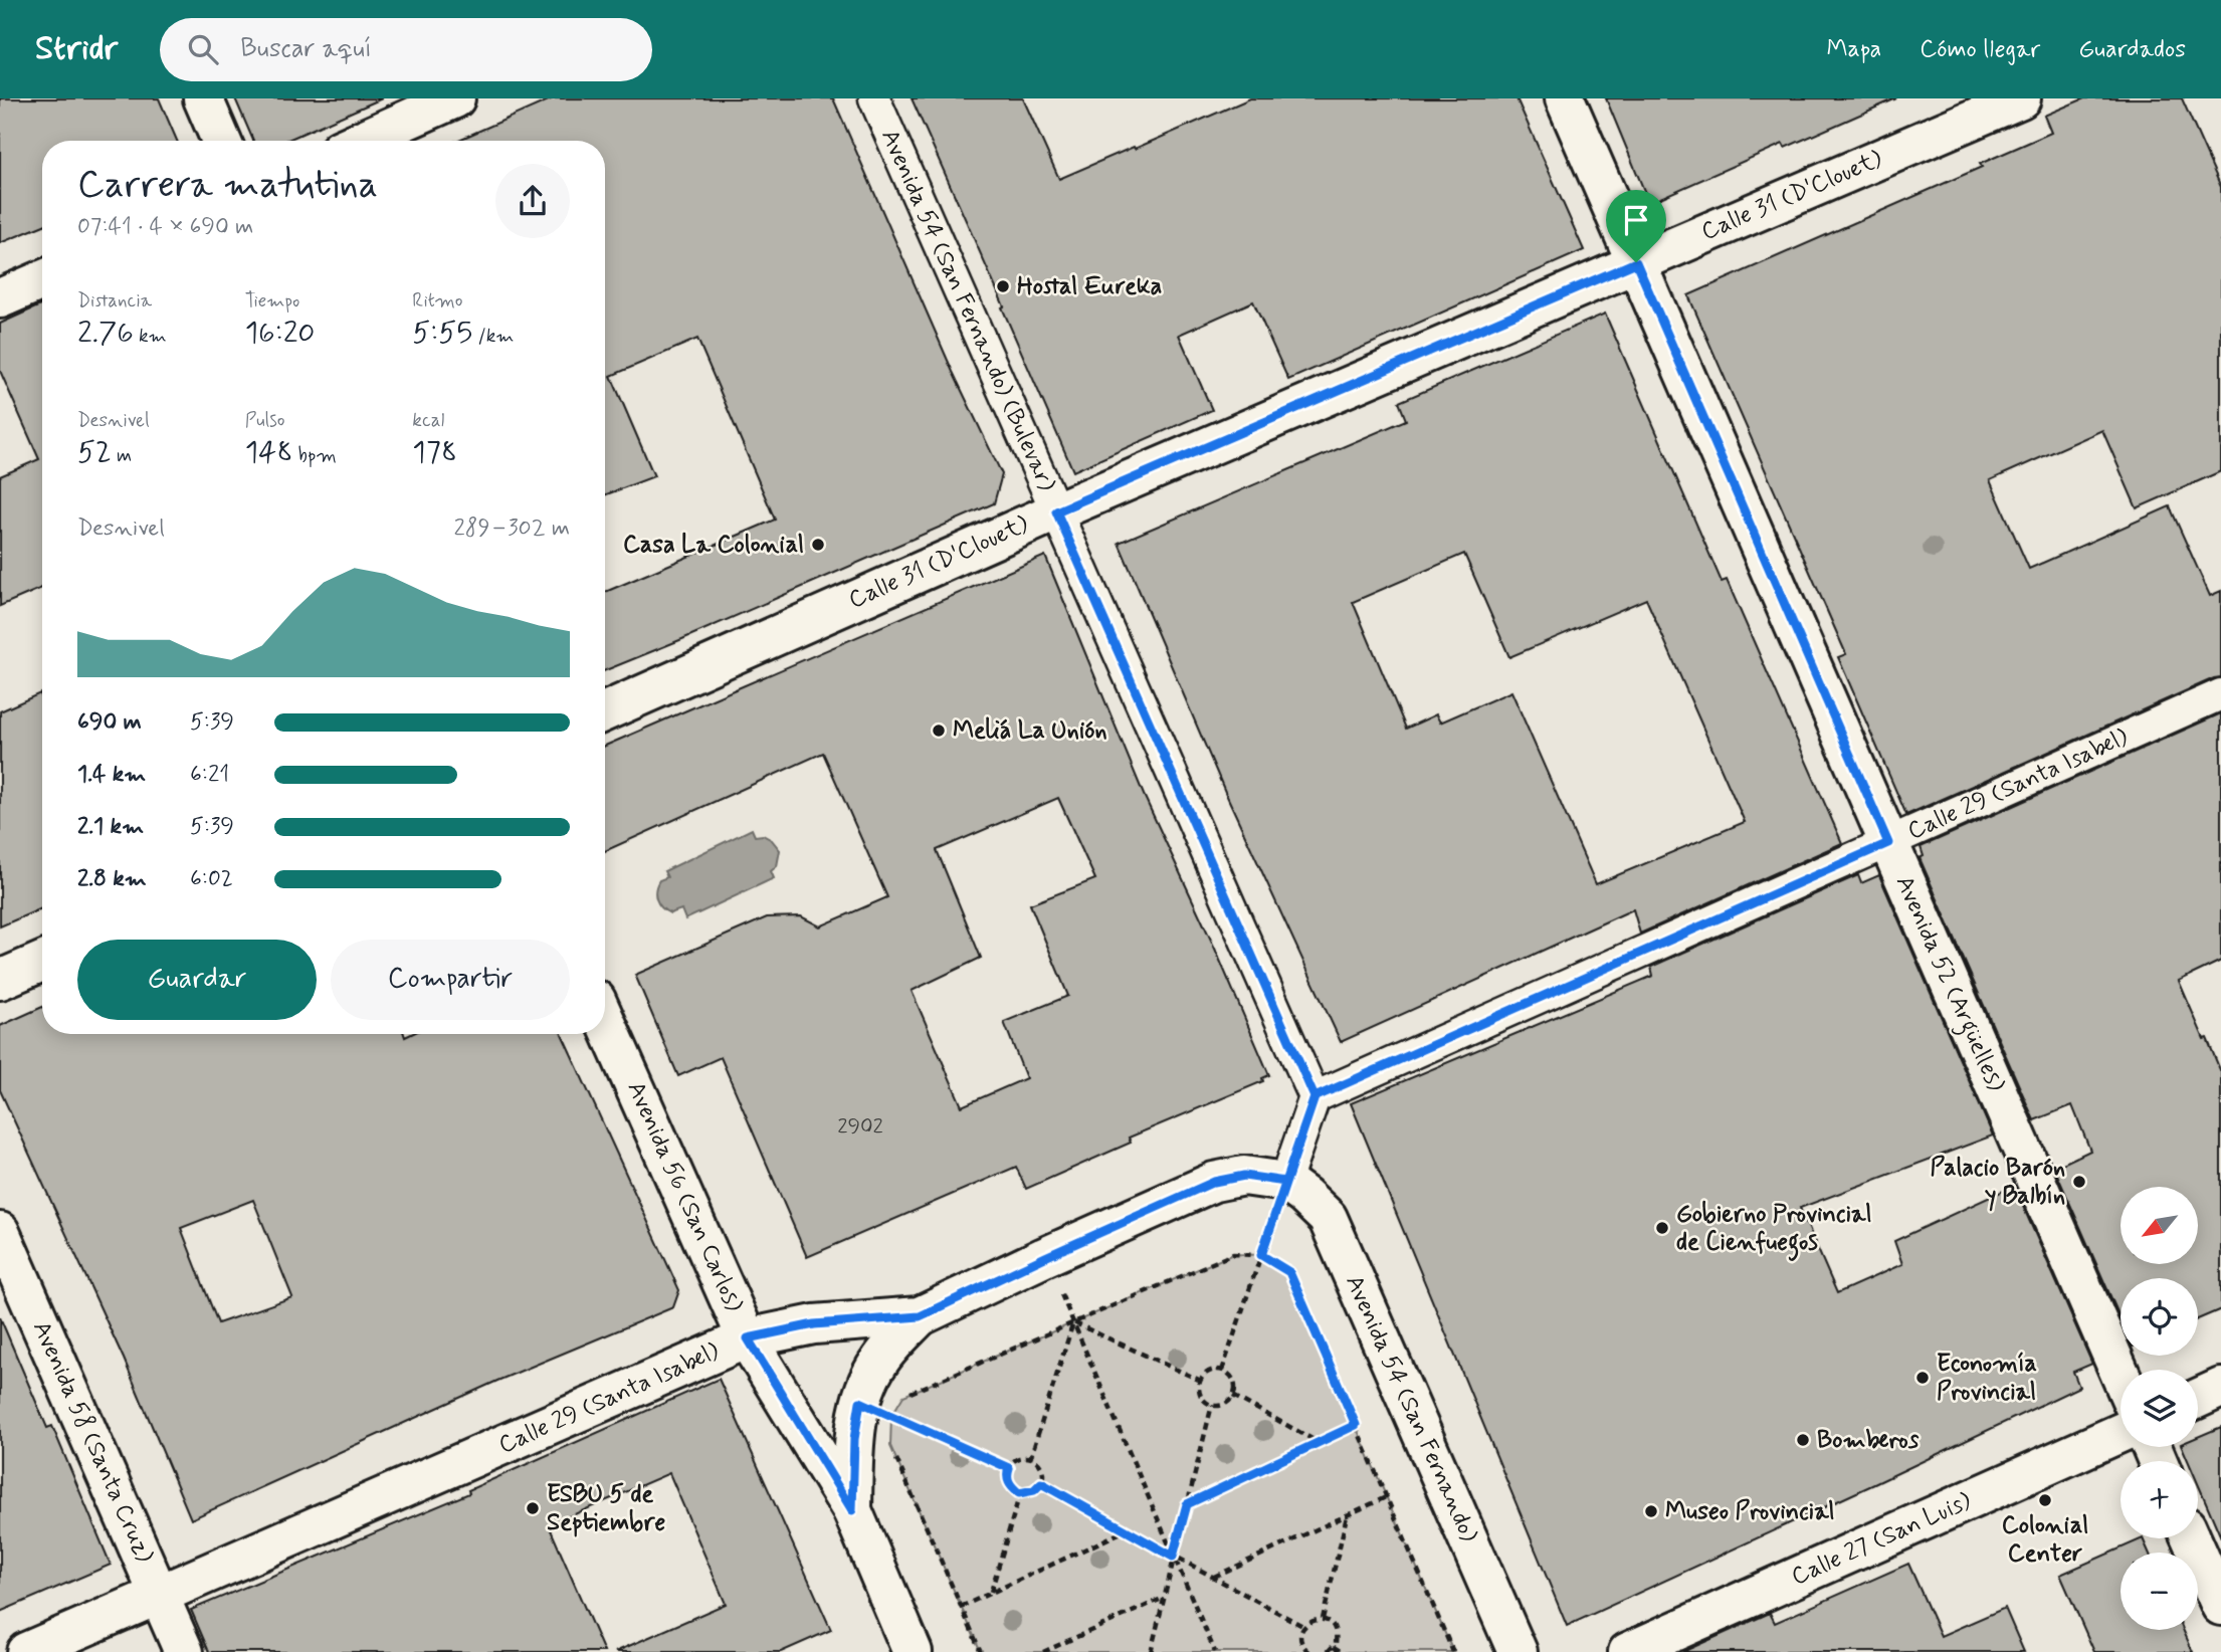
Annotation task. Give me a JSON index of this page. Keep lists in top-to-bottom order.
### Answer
{
  "streets": {
    "street": [
      "Calle 31 (D'Clouet)",
      "Avenida 54 (San Fernando) (Bulevar)",
      "Calle 29 (Santa Isabel)",
      "Avenida 52 (Argüelles)",
      "Avenida 56 (San Carlos)",
      "Avenida 54 (San Fernando)",
      "Avenida 58 (Santa Cruz)",
      "Calle 27 (San Luis)"
    ]
  },
  "crossings": [
    ["Calle 31 (D'Clouet)", "Avenida 54 (San Fernando) (Bulevar)"],
    ["Calle 31 (D'Clouet)", "Avenida 52 (Argüelles)"],
    ["Avenida 54 (San Fernando) (Bulevar)", "Calle 29 (Santa Isabel)"],
    ["Calle 29 (Santa Isabel)", "Avenida 52 (Argüelles)"],
    ["Calle 29 (Santa Isabel)", "Avenida 56 (San Carlos)"],
    ["Calle 29 (Santa Isabel)", "Avenida 54 (San Fernando)"],
    ["Calle 29 (Santa Isabel)", "Avenida 58 (Santa Cruz)"]
  ],
  "places": [
    "Hostal Eureka",
    "Casa La Colonial",
    "Meliá La Unión",
    "Palacio Barón y Balbín",
    "Gobierno Provincial de Cienfuegos",
    "Economía Provincial",
    "Bomberos",
    "Colonial Center",
    "ESBU 5 de Septiembre",
    "Museo Provincial"
  ],
  "house_numbers": ["2902"],
  "north": "bottom left",
  "page": {
    "header": "Stridr",
    "search": "Buscar aquí",
    "nav": ["Mapa", "Cómo llegar", "Guardados"],
    "heading": ["Carrera matutina", "07:41 · 4 × 690 m"],
    "stats": [
      ["Distancia", "2.76 km"],
      ["Tiempo", "16:20"],
      ["Ritmo", "5:55 /km"],
      ["Desnivel", "52 m"],
      ["Pulso", "148 bpm"],
      ["kcal", "178"]
    ],
    "chart": ["Desnivel", "289–302 m"],
    "list": [
      {
        "name": "690 m",
        "note": "5:39"
      },
      {
        "name": "1.4 km",
        "note": "6:21"
      },
      {
        "name": "2.1 km",
        "note": "5:39"
      },
      {
        "name": "2.8 km",
        "note": "6:02"
      }
    ],
    "buttons": ["Guardar", "Compartir"],
    "map_buttons": ["+", "−"]
  }
}
